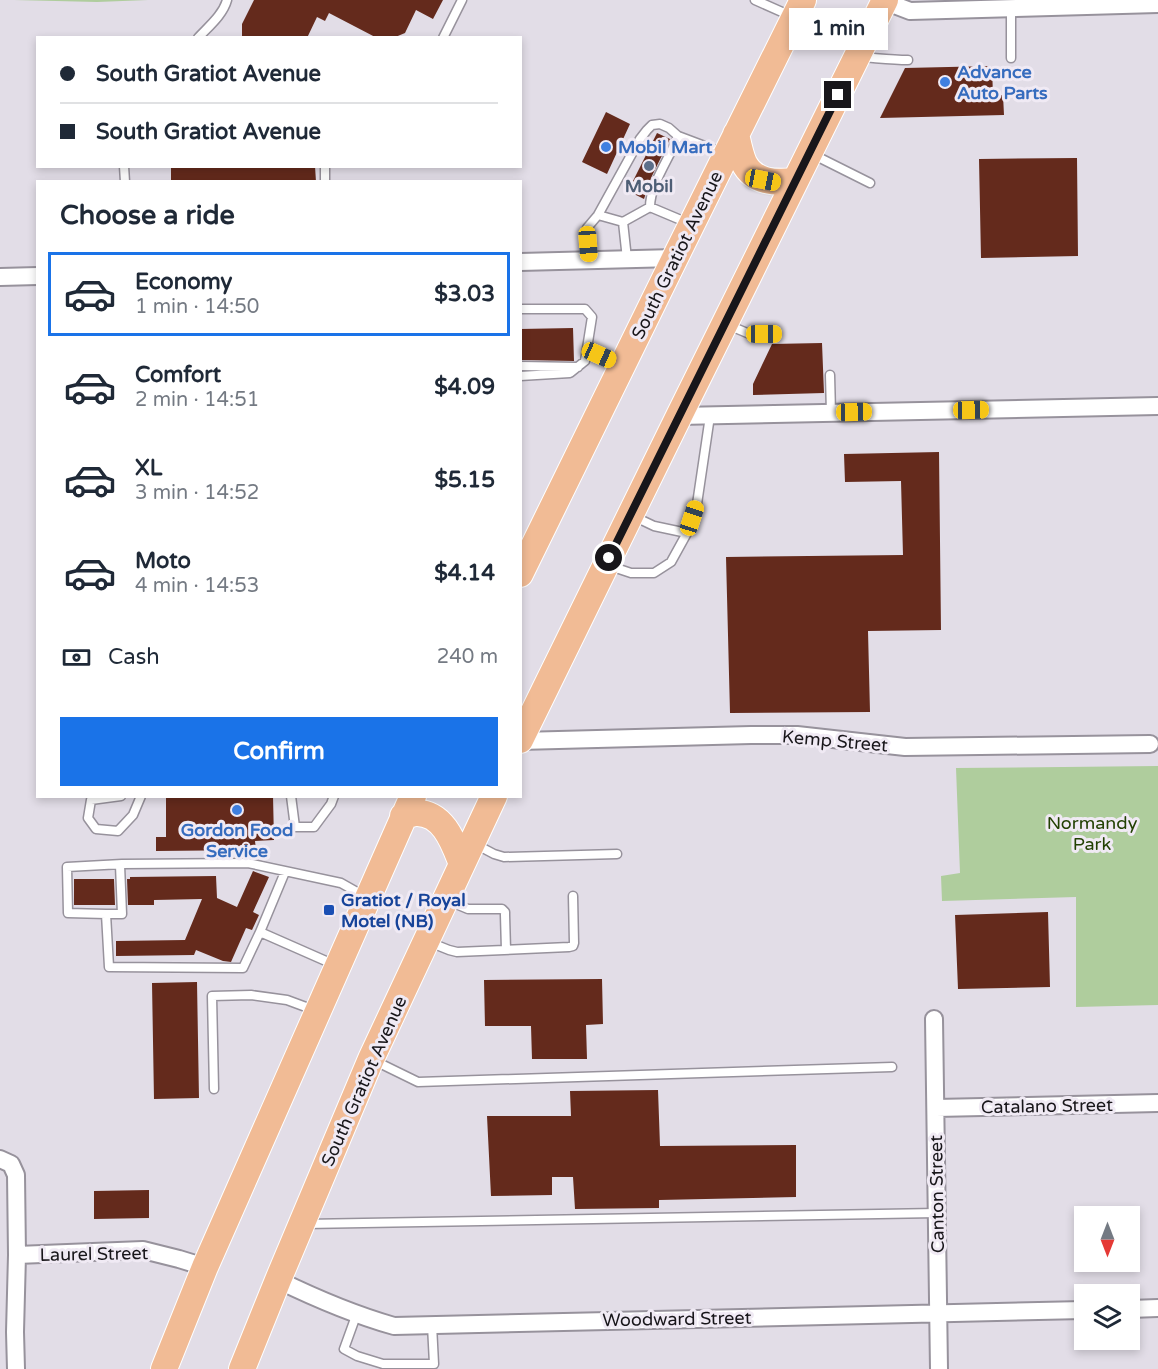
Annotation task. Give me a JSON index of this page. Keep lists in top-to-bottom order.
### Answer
{
  "streets": {
    "main road": ["South Gratiot Avenue"],
    "street": [
      "Kemp Street",
      "Catalano Street",
      "Canton Street",
      "Laurel Street",
      "Woodward Street"
    ]
  },
  "crossings": [
    ["South Gratiot Avenue", "Woodward Street"],
    ["Catalano Street", "Canton Street"],
    ["Canton Street", "Woodward Street"]
  ],
  "parks": ["Normandy Park"],
  "places": {
    "other": [
      "Advance Auto Parts",
      "Mobil Mart",
      "Mobil",
      "Gordon Food Service"
    ],
    "transit": ["Gratiot / Royal Motel (NB)"]
  },
  "north": "bottom",
  "page": {
    "bubble": "1 min",
    "banner": ["South Gratiot Avenue", "South Gratiot Avenue"],
    "heading": "Choose a ride",
    "list": [
      {
        "name": "Economy",
        "note": "1 min · 14:50",
        "value": "$3.03"
      },
      {
        "name": "Comfort",
        "note": "2 min · 14:51",
        "value": "$4.09"
      },
      {
        "name": "XL",
        "note": "3 min · 14:52",
        "value": "$5.15"
      },
      {
        "name": "Moto",
        "note": "4 min · 14:53",
        "value": "$4.14"
      }
    ],
    "pay": ["Cash", "240 m"],
    "buttons": "Confirm"
  }
}
